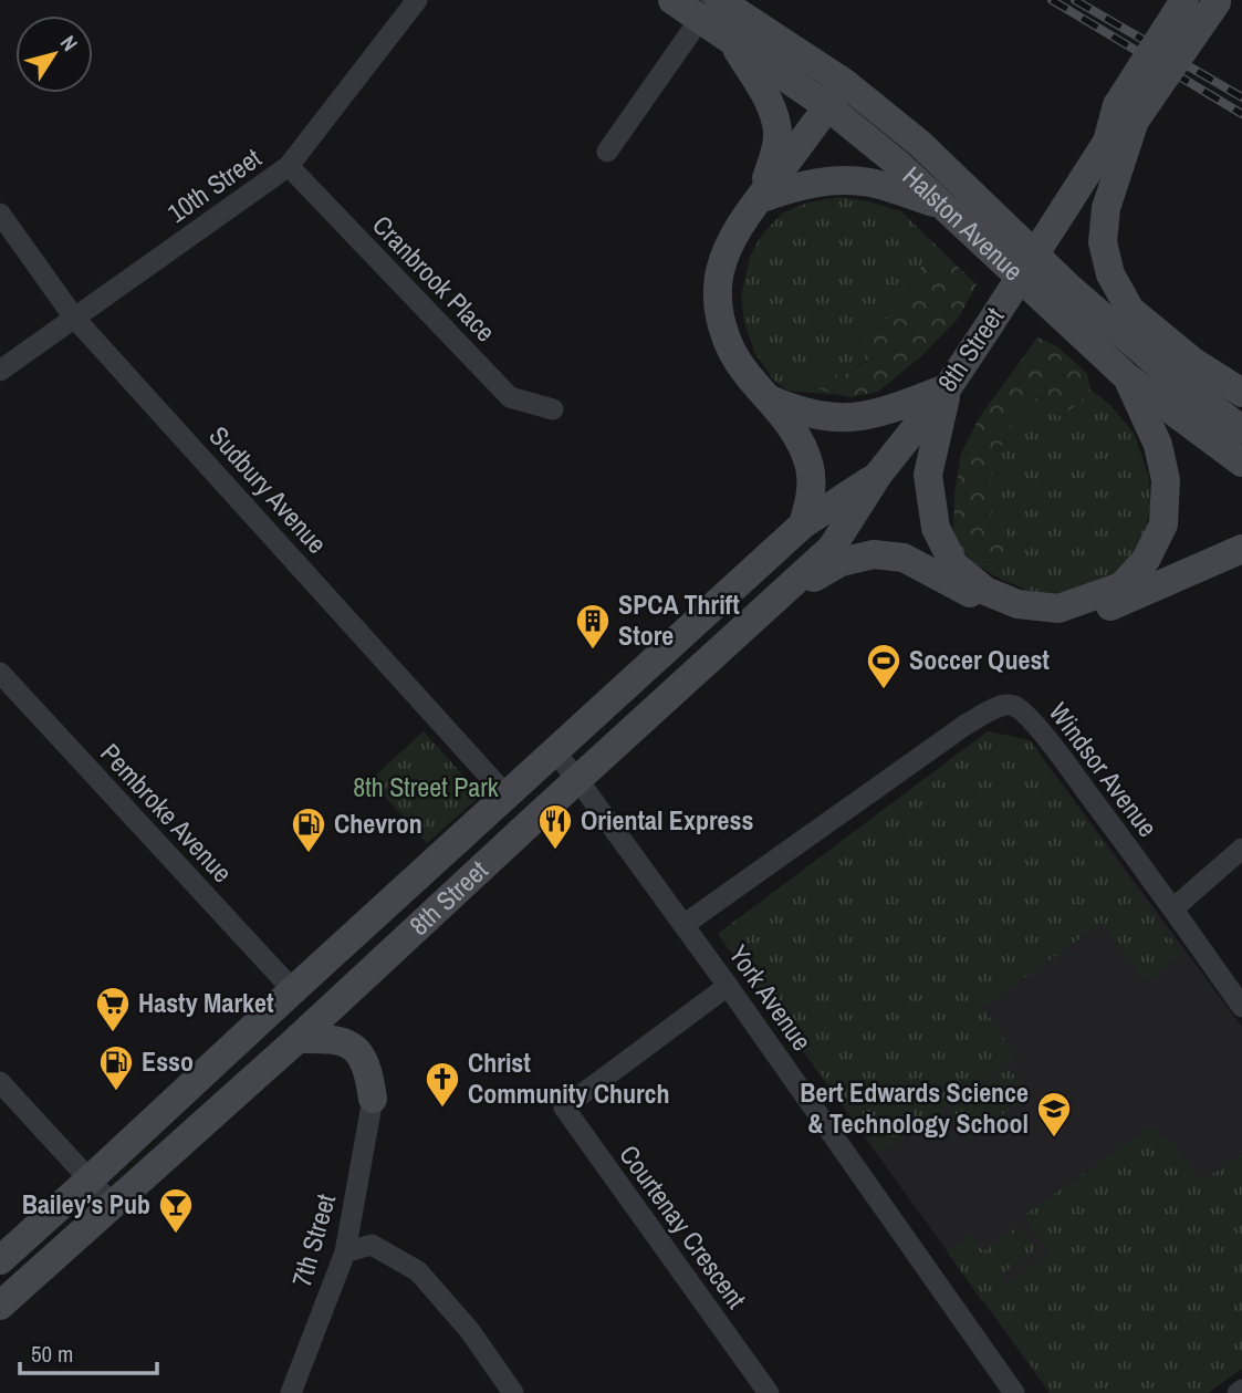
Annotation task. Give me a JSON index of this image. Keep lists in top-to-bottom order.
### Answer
{
  "streets": {
    "main road": ["Halston Avenue", "8th Street"],
    "street": [
      "10th Street",
      "Cranbrook Place",
      "Sudbury Avenue",
      "Windsor Avenue",
      "Pembroke Avenue",
      "York Avenue",
      "Courtenay Crescent",
      "7th Street"
    ]
  },
  "crossings": [
    ["10th Street", "Cranbrook Place"],
    ["10th Street", "Sudbury Avenue"],
    ["8th Street", "Sudbury Avenue"],
    ["8th Street", "Pembroke Avenue"],
    ["8th Street", "York Avenue"],
    ["Windsor Avenue", "York Avenue"],
    ["York Avenue", "Courtenay Crescent"]
  ],
  "parks": ["8th Street Park"],
  "places": {
    "building": ["SPCA Thrift Store"],
    "sports": ["Soccer Quest"],
    "restaurant": ["Oriental Express"],
    "fuel station": ["Chevron", "Esso"],
    "supermarket": ["Hasty Market"],
    "church": ["Christ Community Church"],
    "school or university": ["Bert Edwards Science & Technology School"],
    "bar": ["Bailey’s Pub"]
  },
  "scale_bar": "50 m",
  "north": "top right"
}
